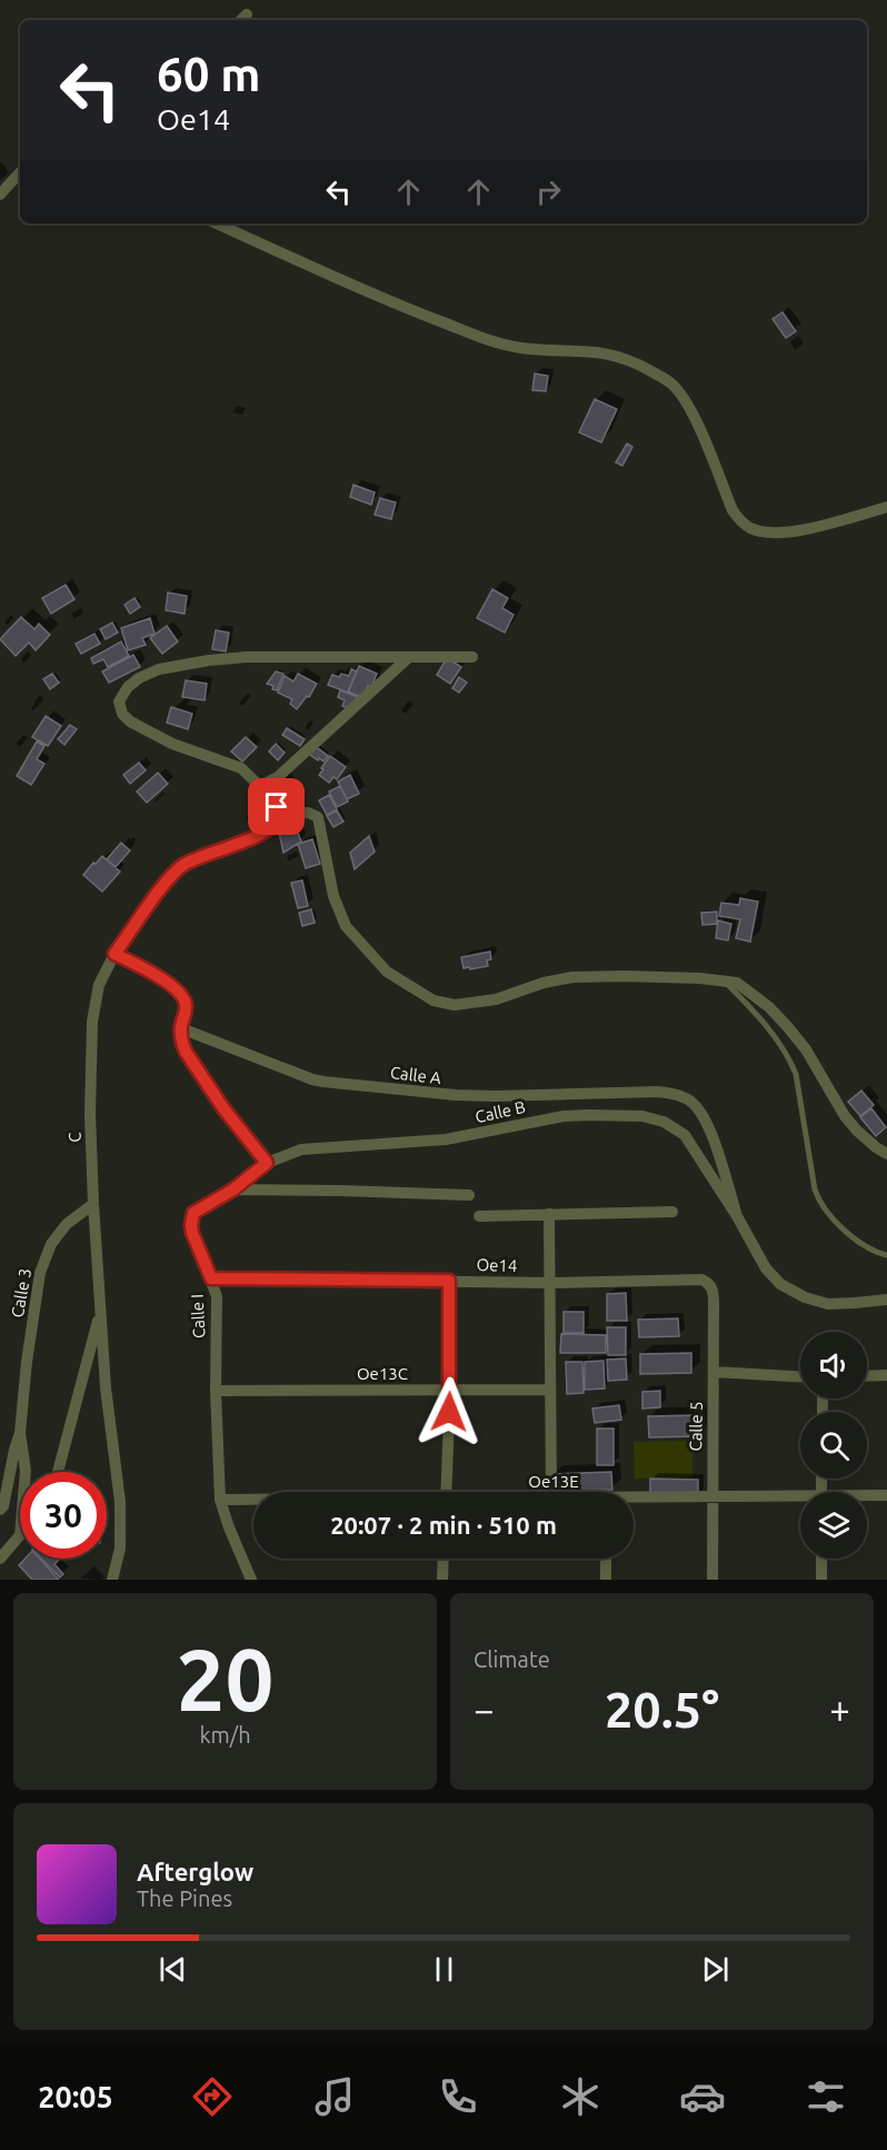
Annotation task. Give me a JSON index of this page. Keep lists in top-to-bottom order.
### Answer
{
  "streets": {
    "street": [
      "Calle A",
      "Calle B",
      "C",
      "Oe14",
      "Calle 3",
      "Calle I",
      "Oe13C",
      "Calle 5",
      "Oe13E"
    ]
  },
  "crossings": [
    ["Calle A", "Calle B"],
    ["Calle B", "Calle I"],
    ["C", "Calle 3"],
    ["Oe14", "Calle I"],
    ["Oe14", "Calle 5"],
    ["Calle I", "Oe13C"],
    ["Calle I", "Oe13E"],
    ["Calle 5", "Oe13E"]
  ],
  "page": {
    "turn": ["60 m", "Oe14"],
    "limit": "30",
    "trip": "20:07 · 2 min · 510 m",
    "tile": [
      ["20", "km/h"],
      "Climate"
    ],
    "heat": ["−", "20.5°", "+"],
    "song": ["Afterglow", "The Pines"],
    "tabs": "20:05"
  }
}
